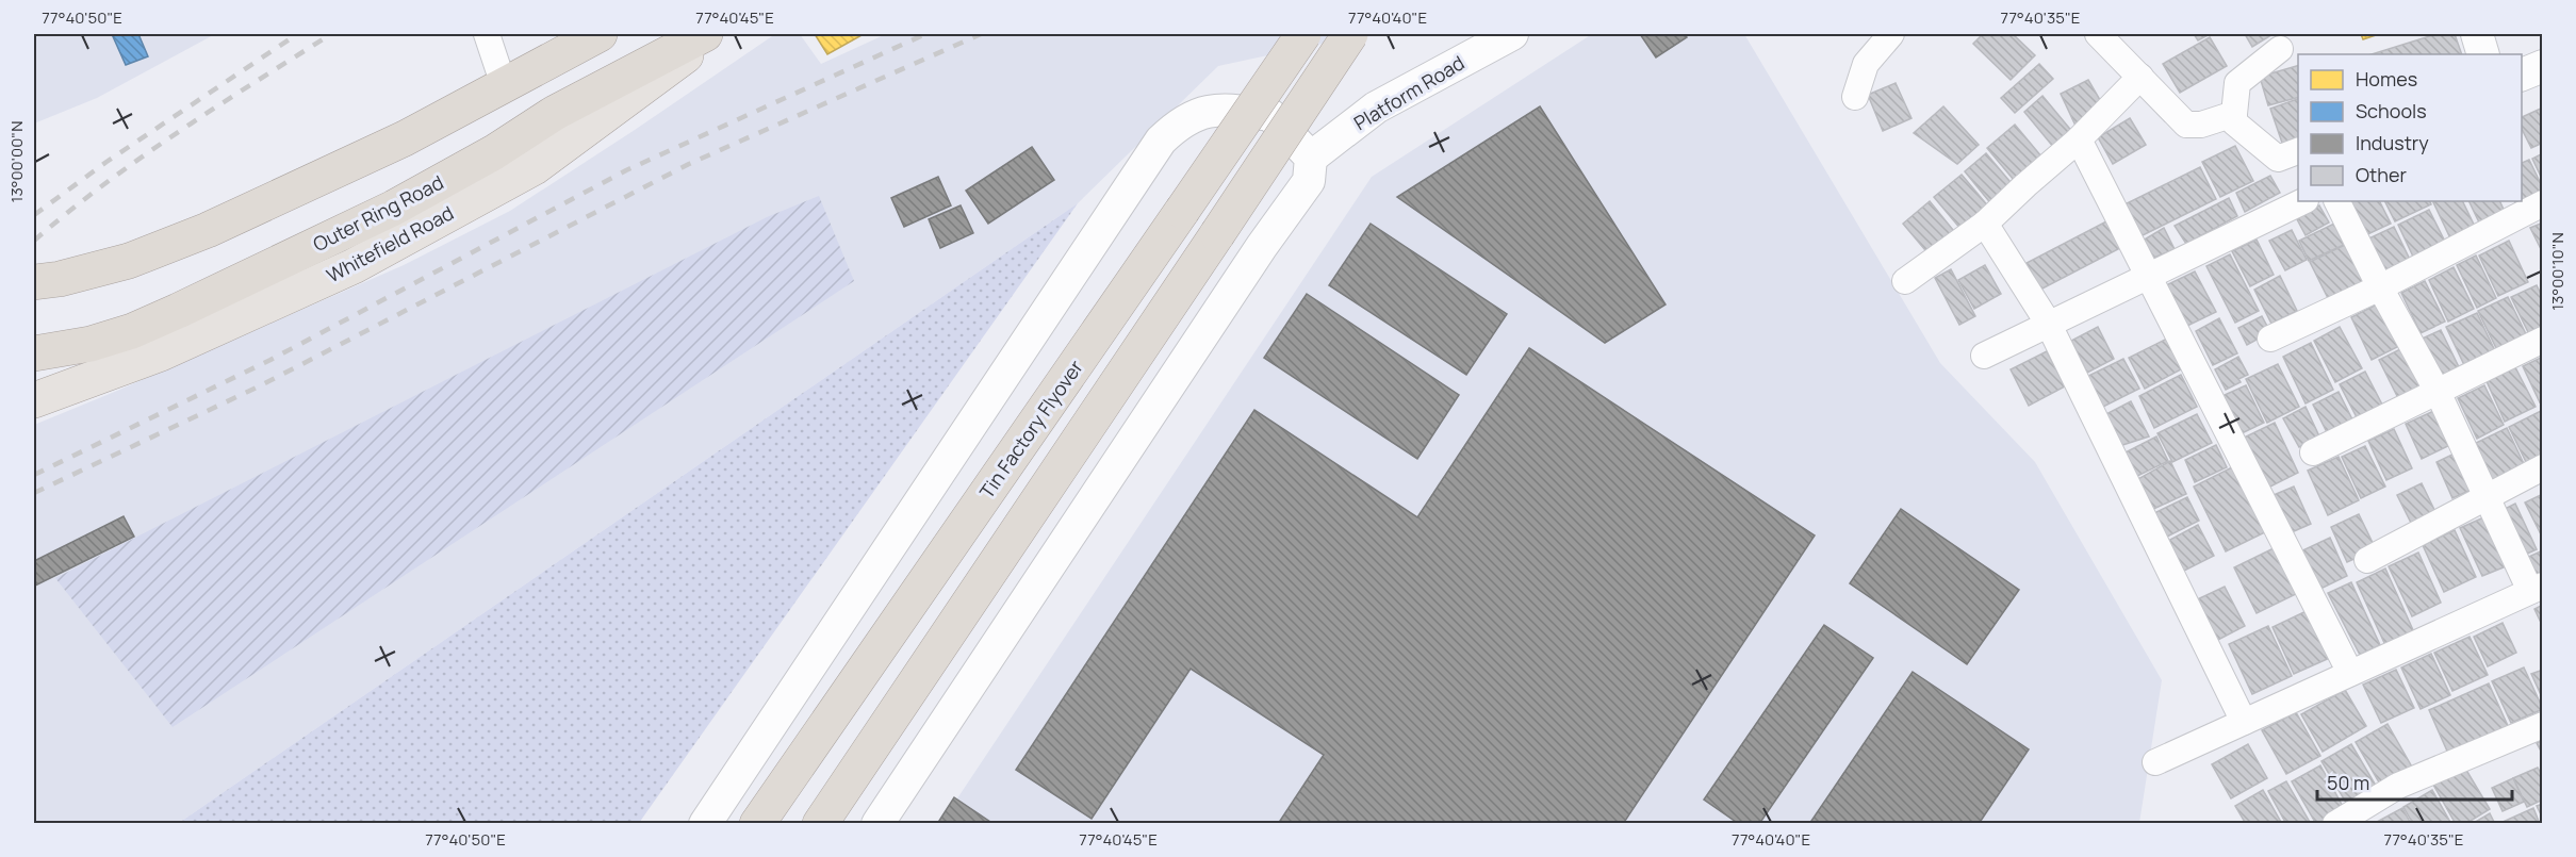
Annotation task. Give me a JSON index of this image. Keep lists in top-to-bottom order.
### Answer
{
  "streets": {
    "highway": ["Outer Ring Road", "Tin Factory Flyover"],
    "main road": ["Whitefield Road"],
    "street": ["Platform Road"]
  },
  "legend": [
    "Homes",
    "Schools",
    "Industry",
    "Other"
  ],
  "scale_bar": "50 m",
  "coordinates": [
    "77°40'50\"E",
    "77°40'45\"E",
    "77°40'40\"E",
    "77°40'35\"E",
    "13°00'00\"N",
    "13°00'10\"N"
  ]
}
